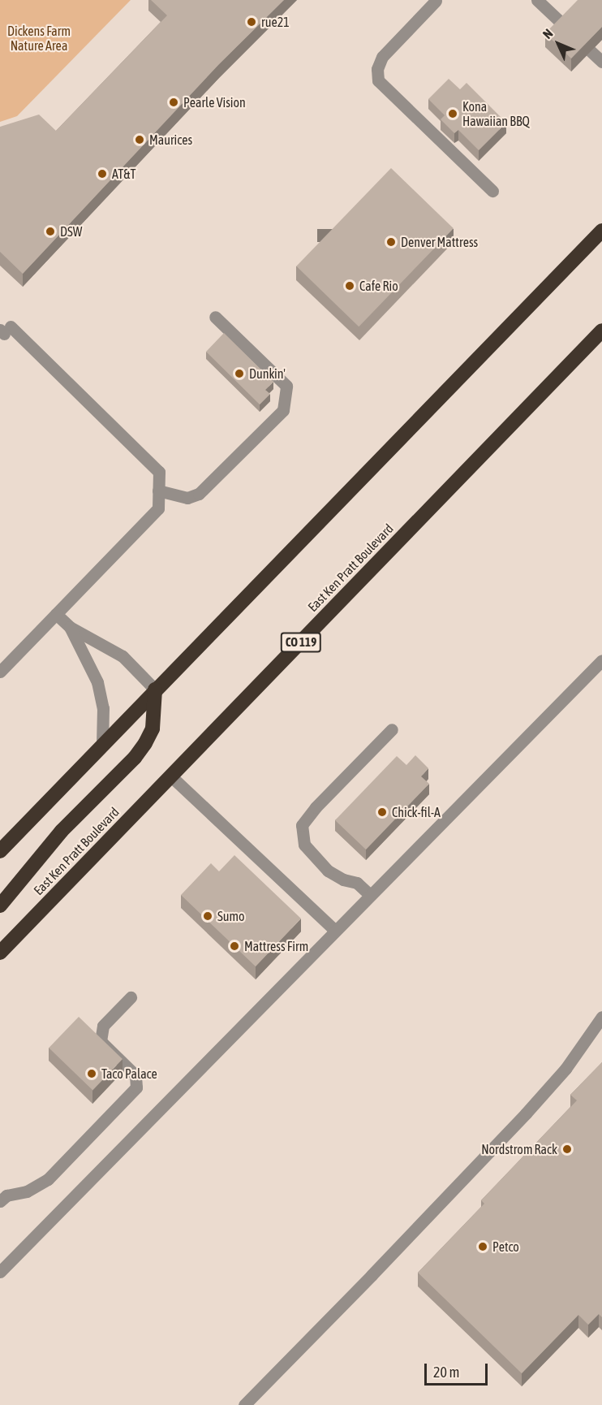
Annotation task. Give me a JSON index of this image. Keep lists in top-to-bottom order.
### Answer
{
  "streets": {
    "highway": ["East Ken Pratt Boulevard", "CO 119"]
  },
  "parks": ["Dickens Farm Nature Area"],
  "places": [
    "rue21",
    "Pearle Vision",
    "Kona Hawaiian BBQ",
    "Maurices",
    "AT&T",
    "DSW",
    "Denver Mattress",
    "Cafe Rio",
    "Dunkin'",
    "Chick-fil-A",
    "Sumo",
    "Mattress Firm",
    "Taco Palace",
    "Nordstrom Rack",
    "Petco"
  ],
  "scale_bar": "20 m",
  "north": "top left"
}
